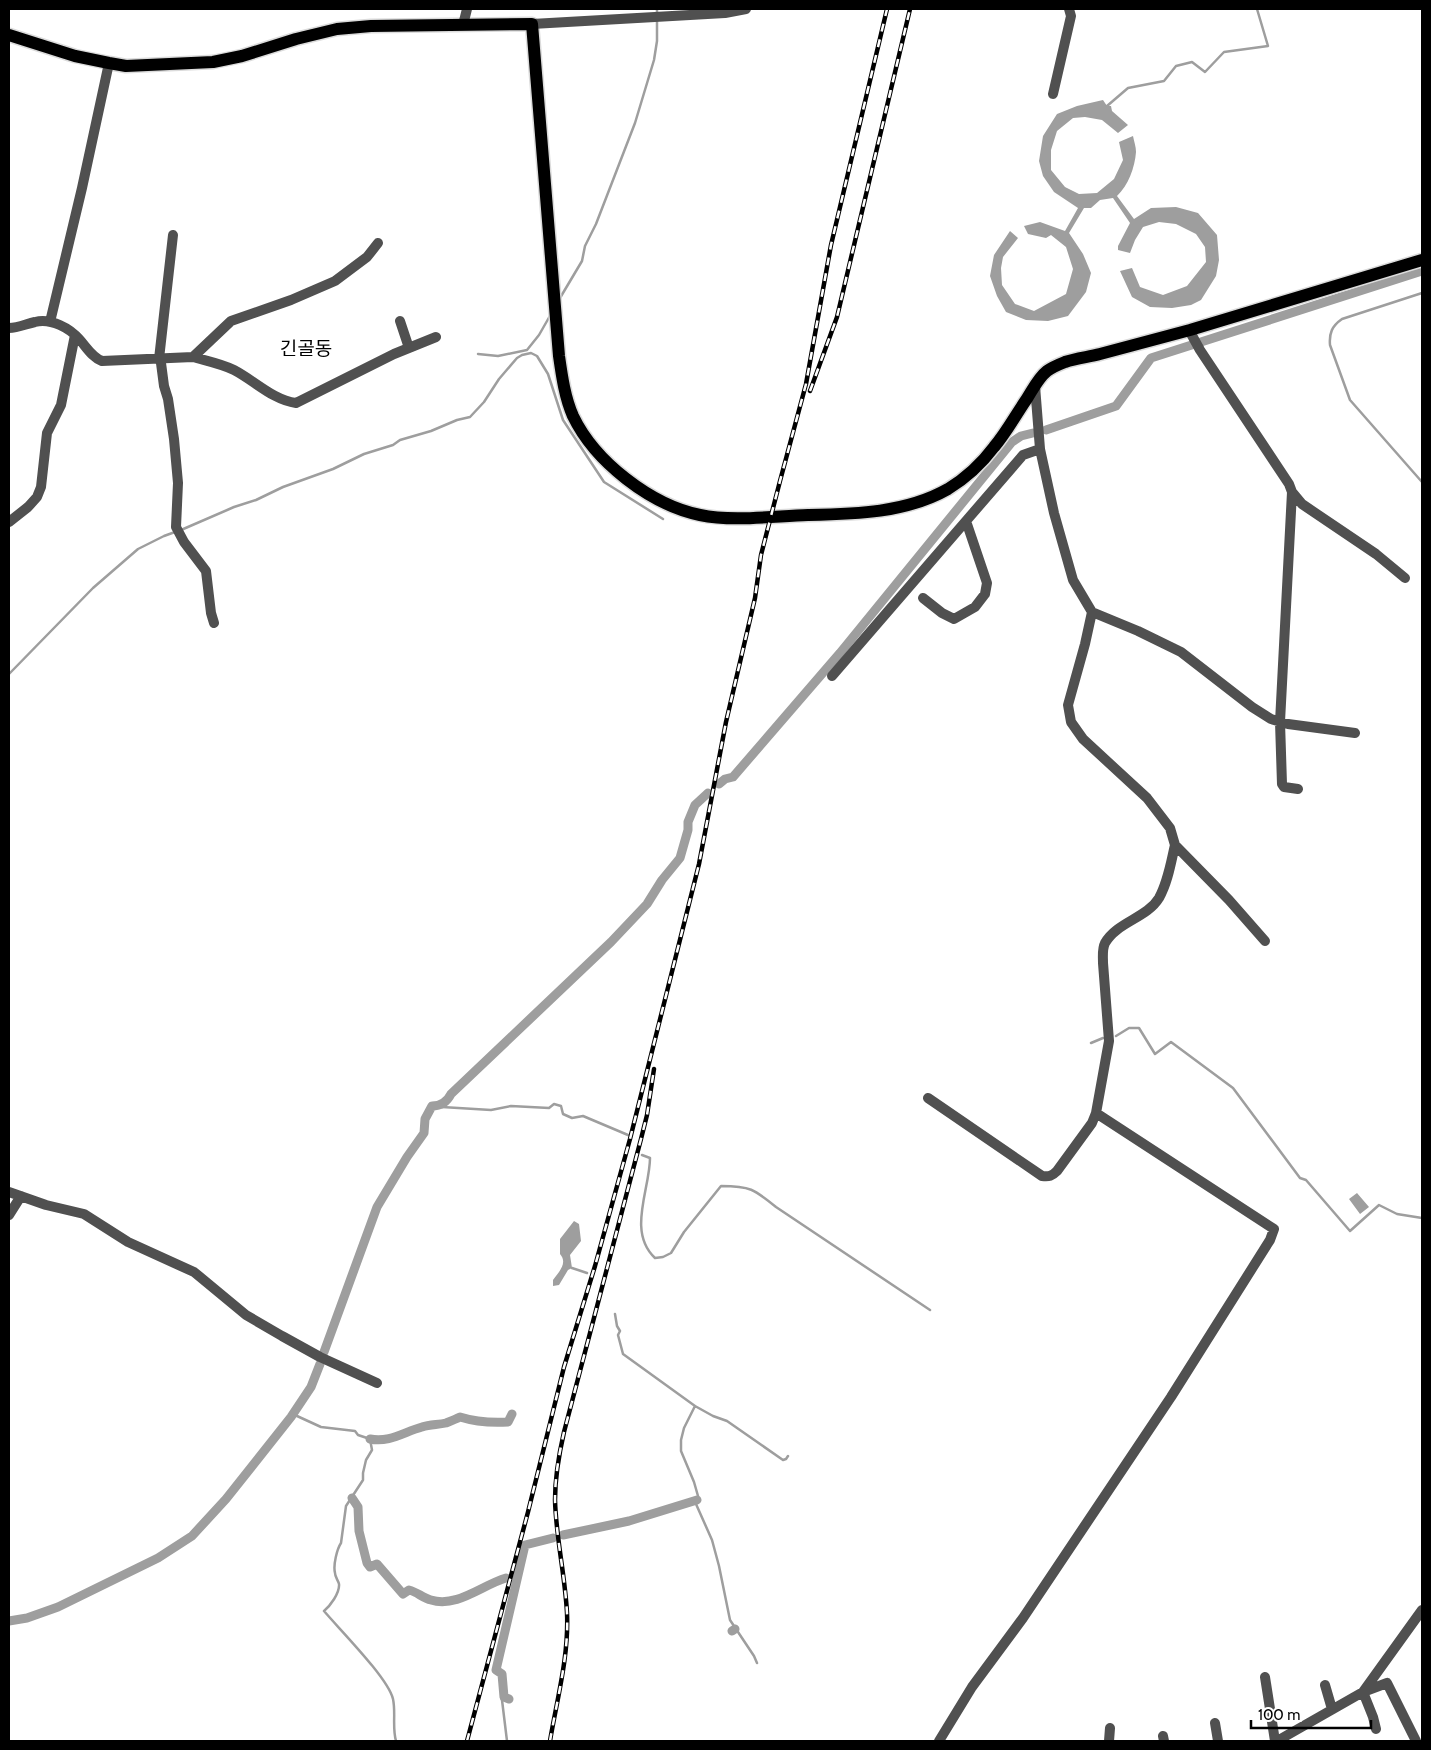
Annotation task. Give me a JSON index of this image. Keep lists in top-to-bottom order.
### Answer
{
  "districts": ["긴골동"],
  "scale_bar": "100 m"
}
